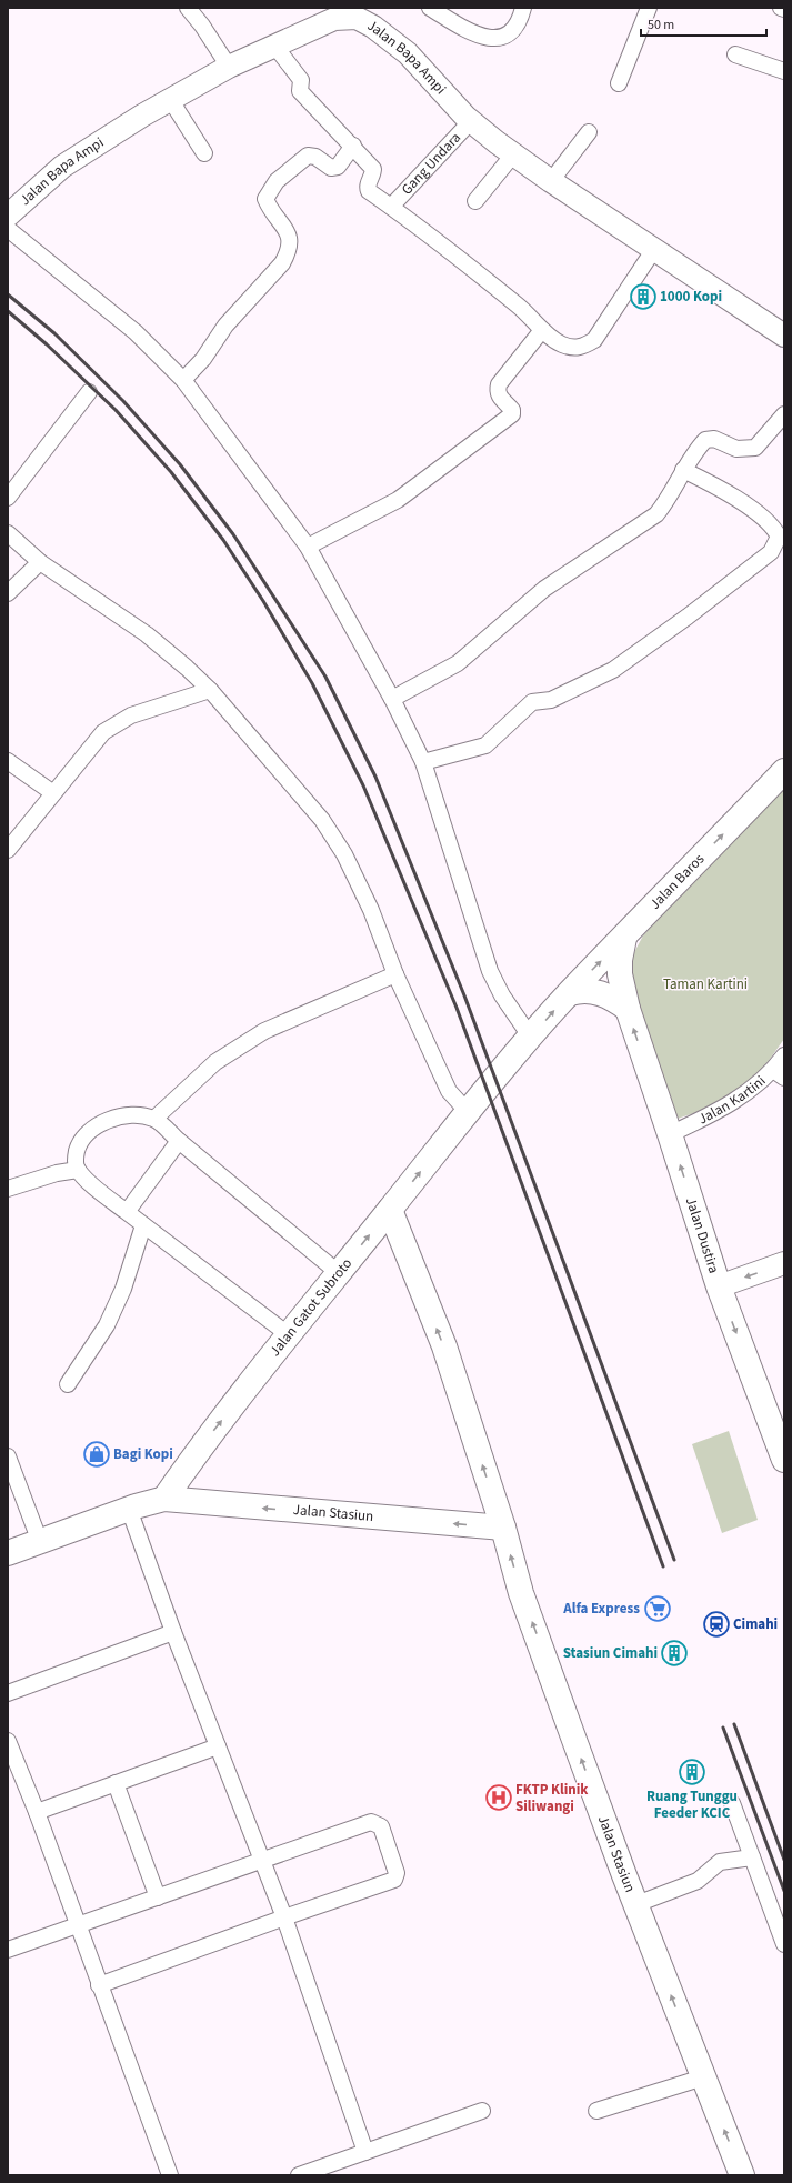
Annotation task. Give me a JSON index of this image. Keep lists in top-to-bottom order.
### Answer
{
  "streets": {
    "main road": [
      "Jalan Baros",
      "Jalan Dustira",
      "Jalan Gatot Subroto",
      "Jalan Stasiun"
    ],
    "street": ["Jalan Bapa Ampi", "Gang Undara", "Jalan Kartini"]
  },
  "crossings": [
    ["Jalan Bapa Ampi", "Gang Undara"],
    ["Jalan Baros", "Jalan Dustira"],
    ["Jalan Baros", "Jalan Gatot Subroto"],
    ["Jalan Kartini", "Jalan Dustira"],
    ["Jalan Gatot Subroto", "Jalan Stasiun"]
  ],
  "one_way": ["Jalan Baros", "Jalan Gatot Subroto", "Jalan Stasiun"],
  "parks": ["Taman Kartini"],
  "places": {
    "building": ["1000 Kopi", "Stasiun Cimahi", "Ruang Tunggu Feeder KCIC"],
    "shop": ["Bagi Kopi"],
    "supermarket": ["Alfa Express"],
    "station": ["Cimahi"],
    "hospital": ["FKTP Klinik Siliwangi"]
  },
  "scale_bar": "50 m"
}
